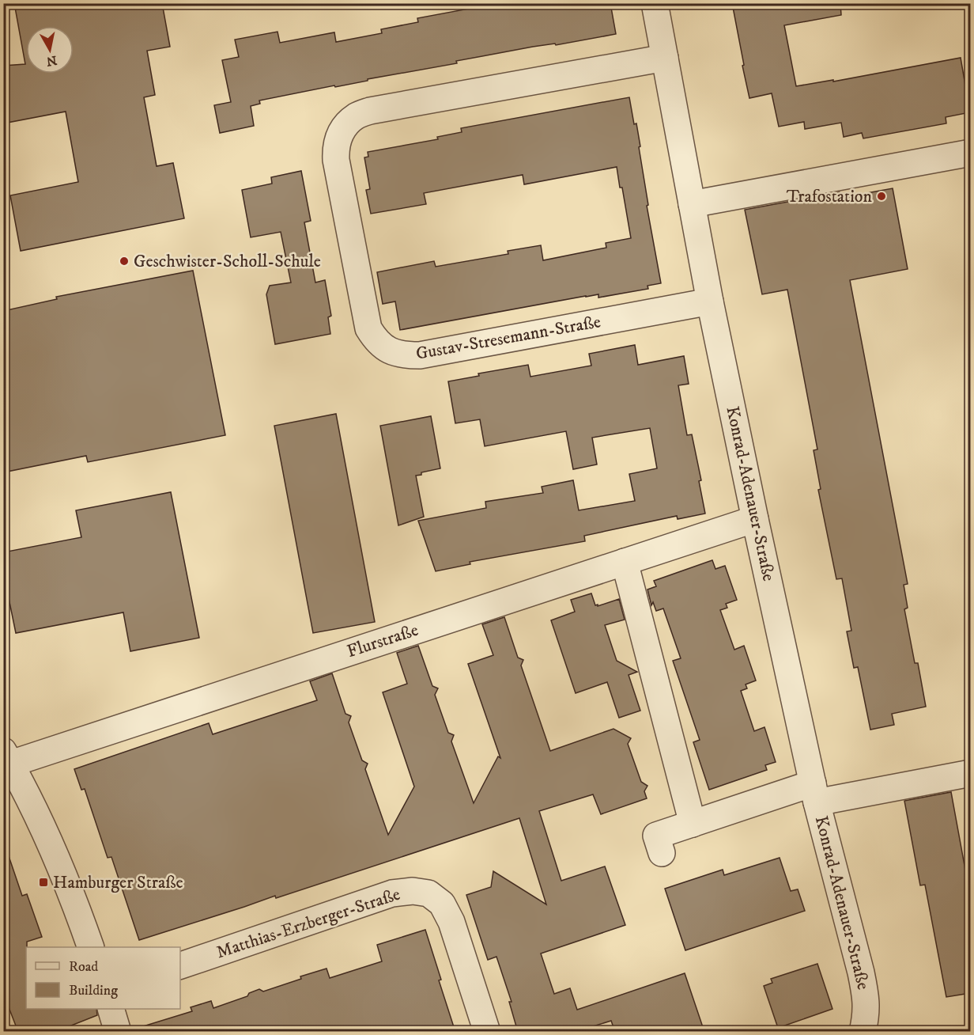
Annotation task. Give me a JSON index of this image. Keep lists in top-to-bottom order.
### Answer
{
  "streets": {
    "street": [
      "Gustav-Stresemann-Straße",
      "Konrad-Adenauer-Straße",
      "Flurstraße",
      "Matthias-Erzberger-Straße"
    ]
  },
  "crossings": [
    ["Gustav-Stresemann-Straße", "Konrad-Adenauer-Straße"],
    ["Konrad-Adenauer-Straße", "Flurstraße"]
  ],
  "places": {
    "other": ["Trafostation", "Geschwister-Scholl-Schule"],
    "transit": ["Hamburger Straße"]
  },
  "legend": ["Road", "Building"],
  "north": "bottom"
}
